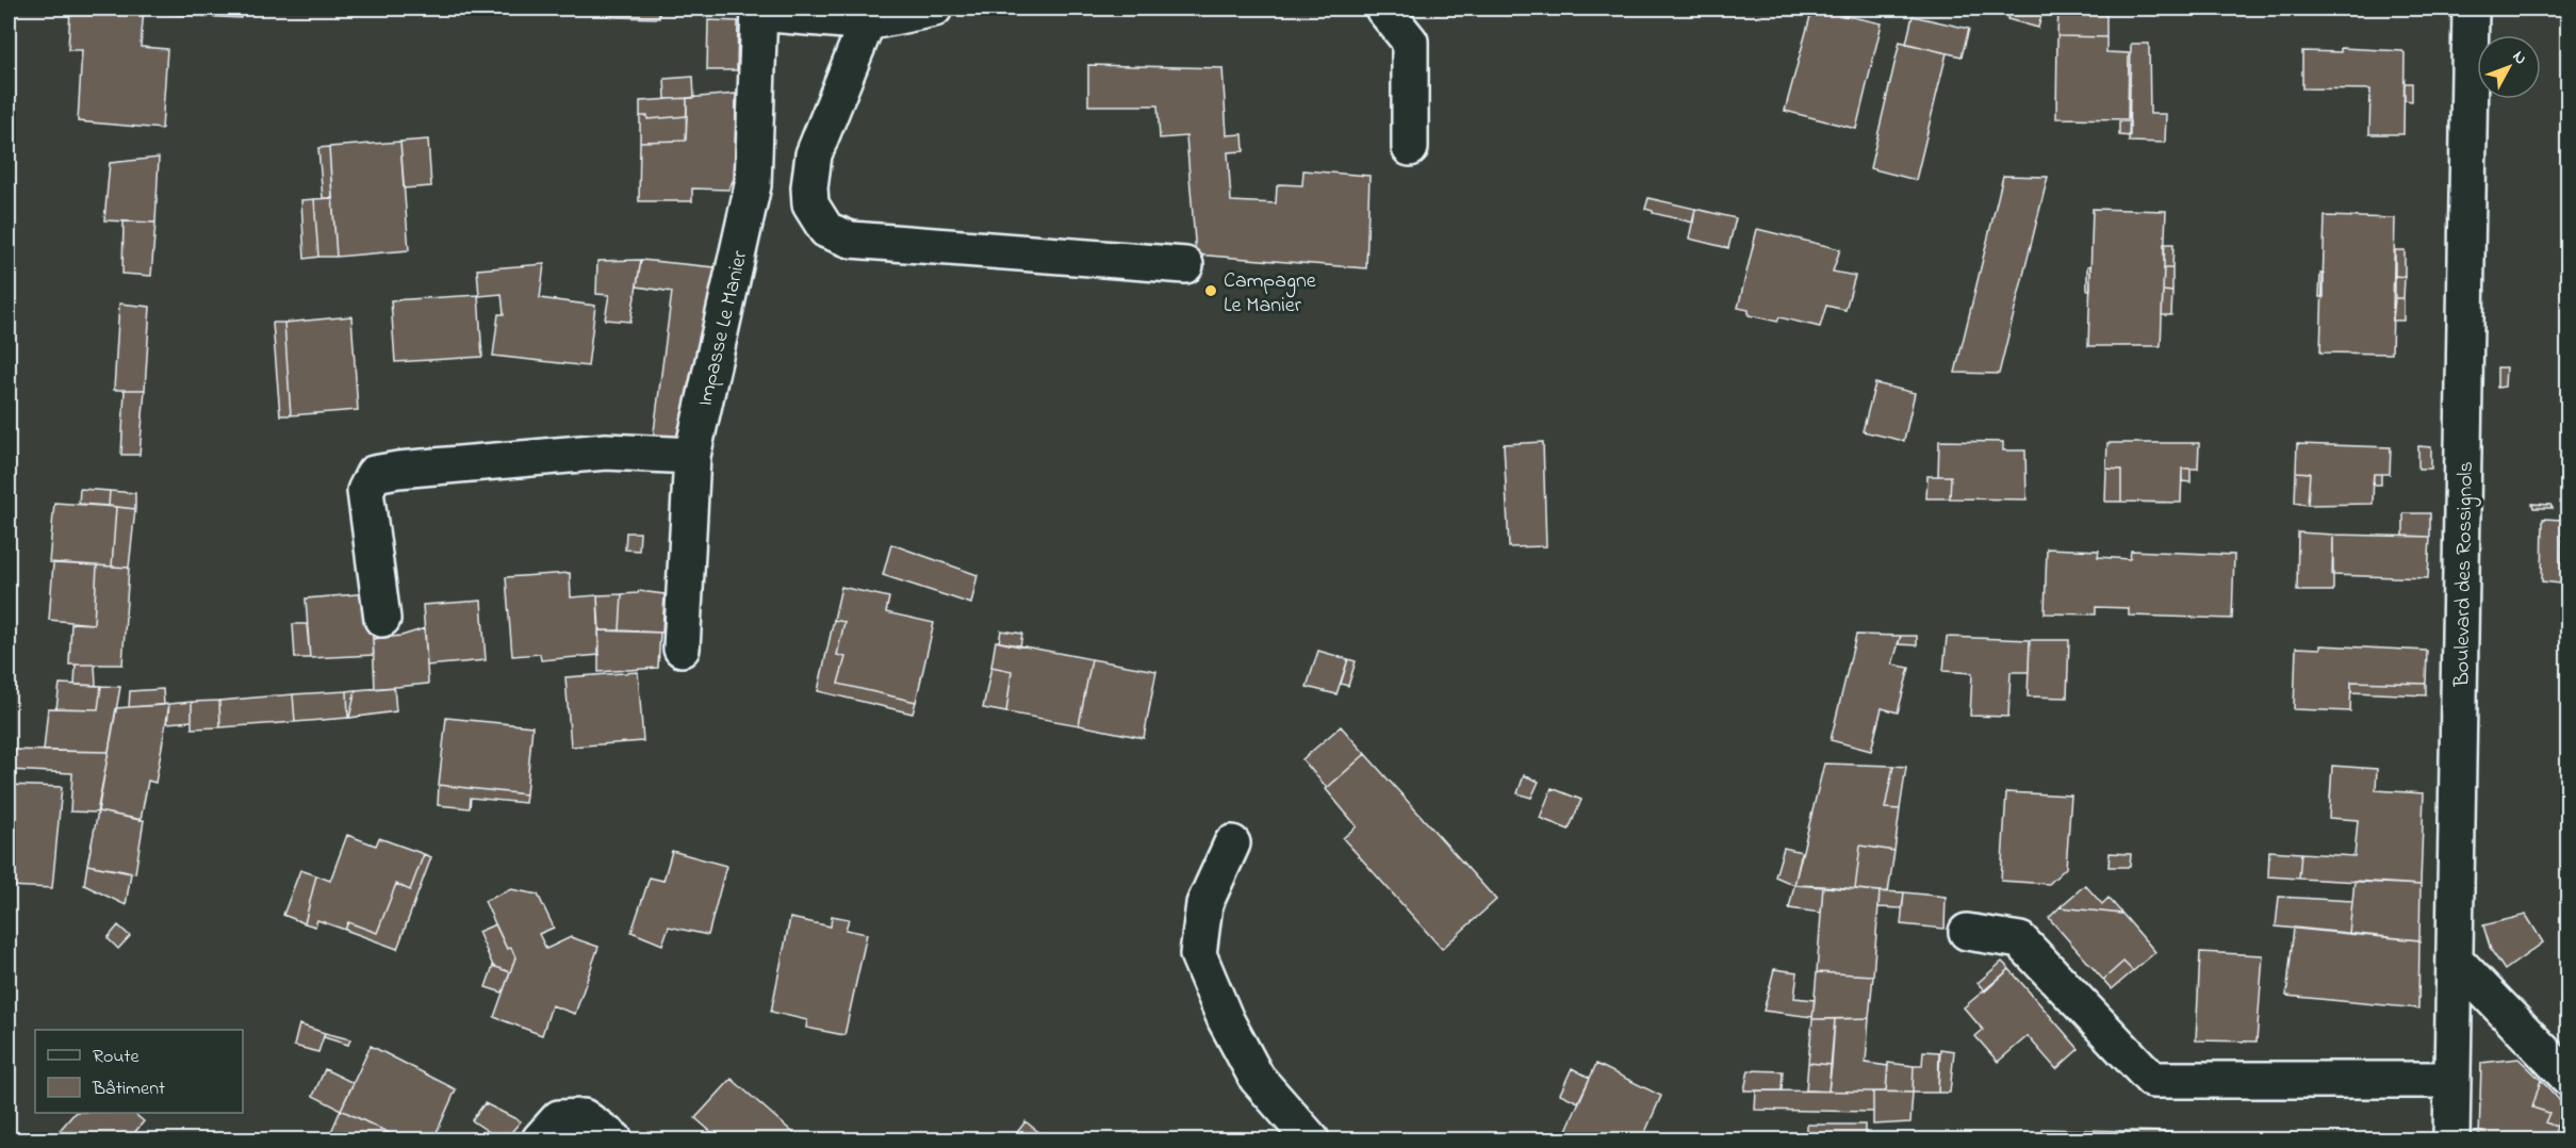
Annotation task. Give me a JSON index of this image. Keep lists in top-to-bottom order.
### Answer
{
  "streets": {
    "street": ["Impasse Le Manier", "Boulevard des Rossignols"]
  },
  "places": ["Campagne Le Manier"],
  "legend": ["Route", "Bâtiment"],
  "north": "top right"
}
